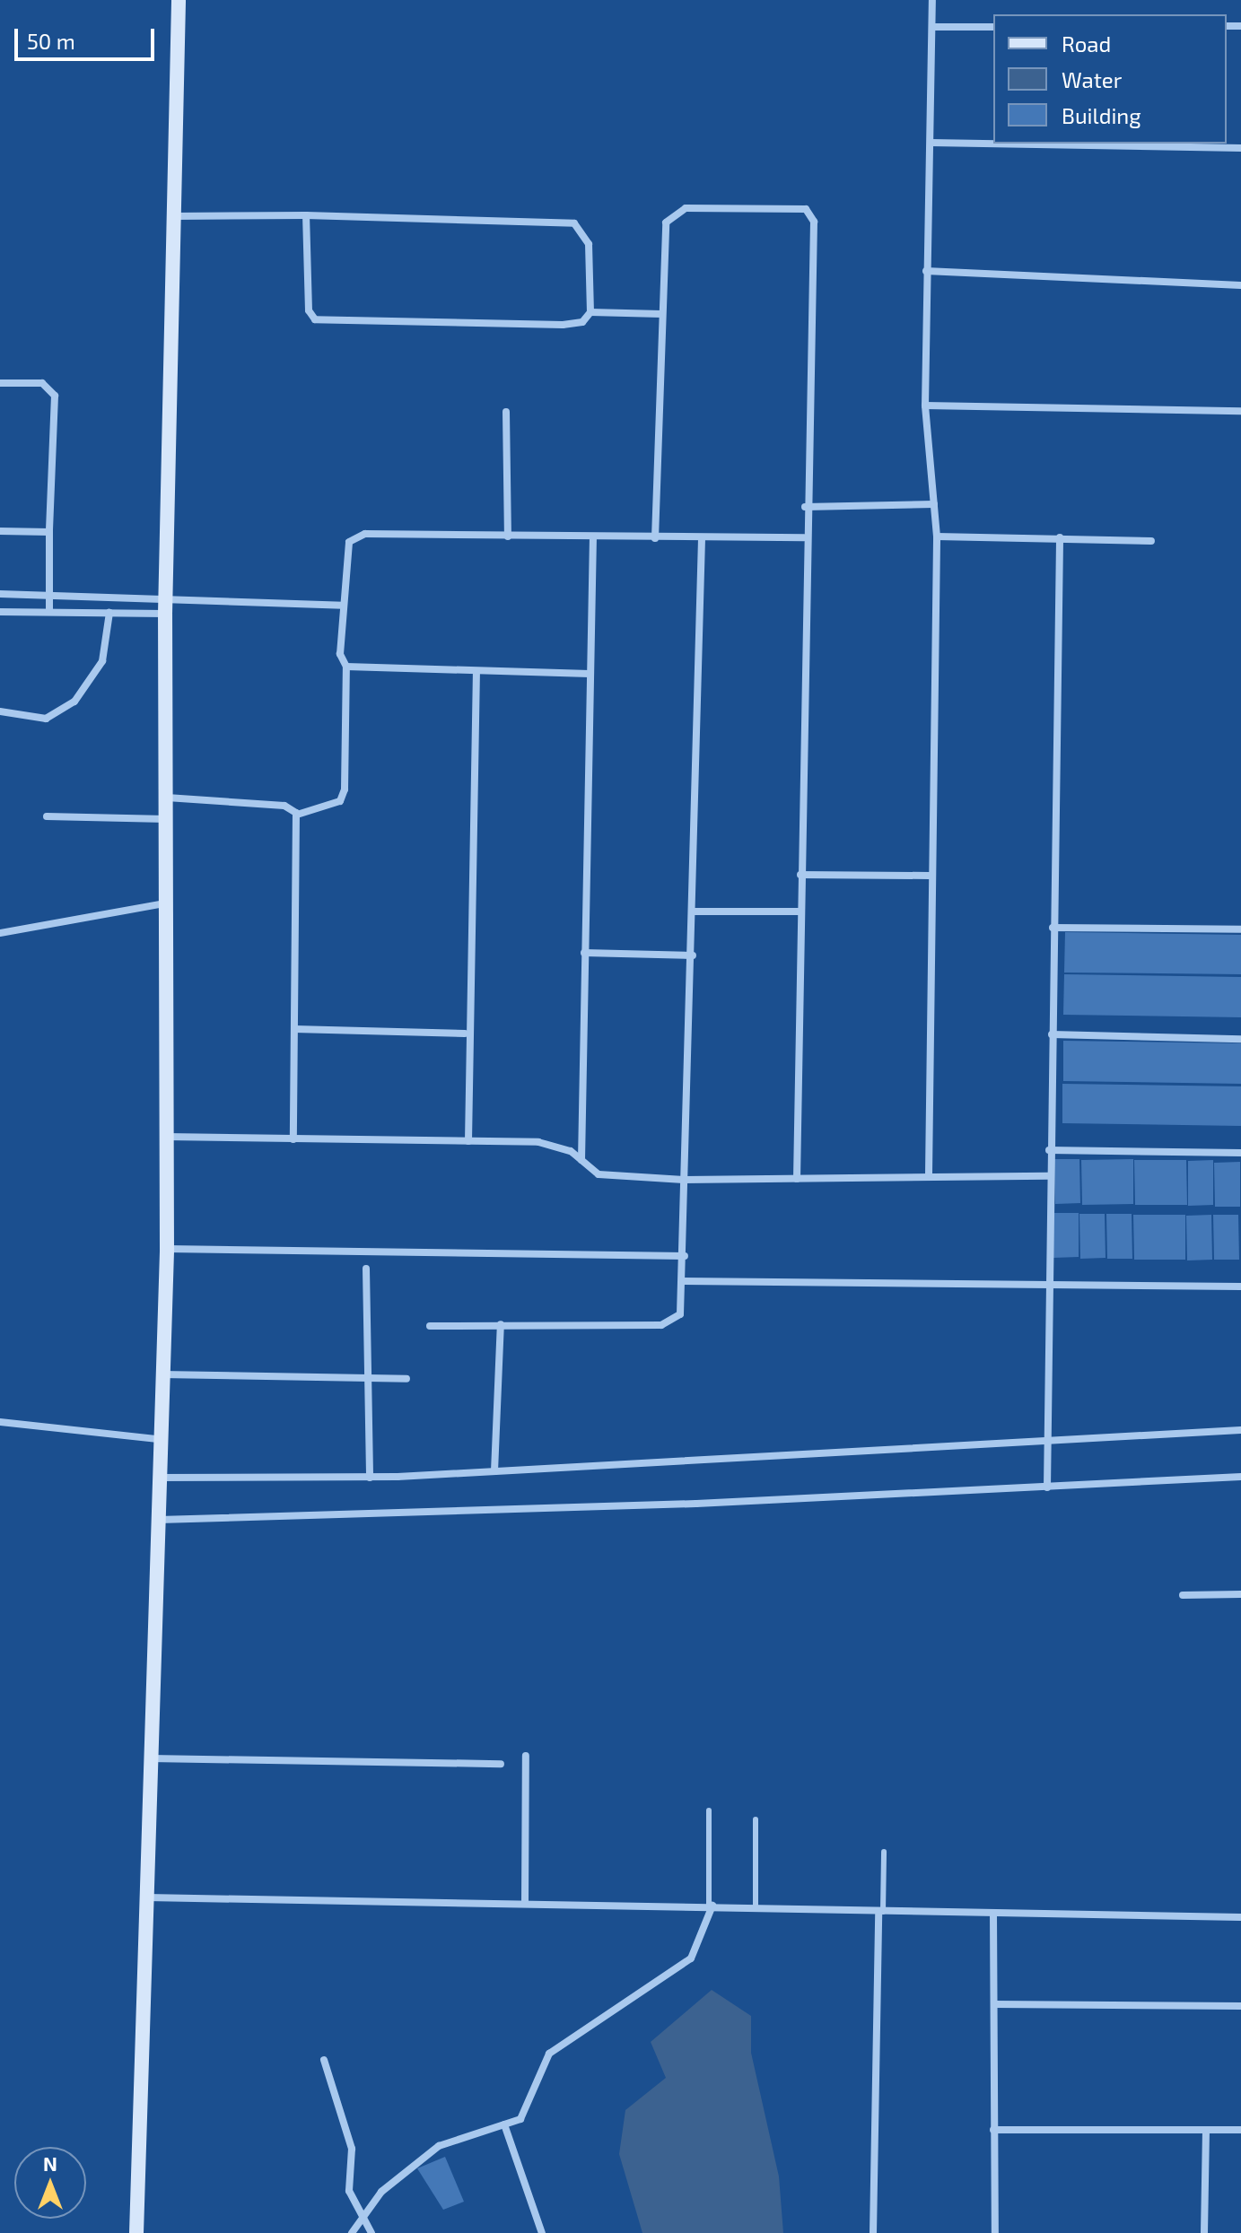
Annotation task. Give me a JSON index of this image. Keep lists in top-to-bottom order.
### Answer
{
  "legend": ["Road", "Water", "Building"],
  "scale_bar": "50 m",
  "north": "top"
}
